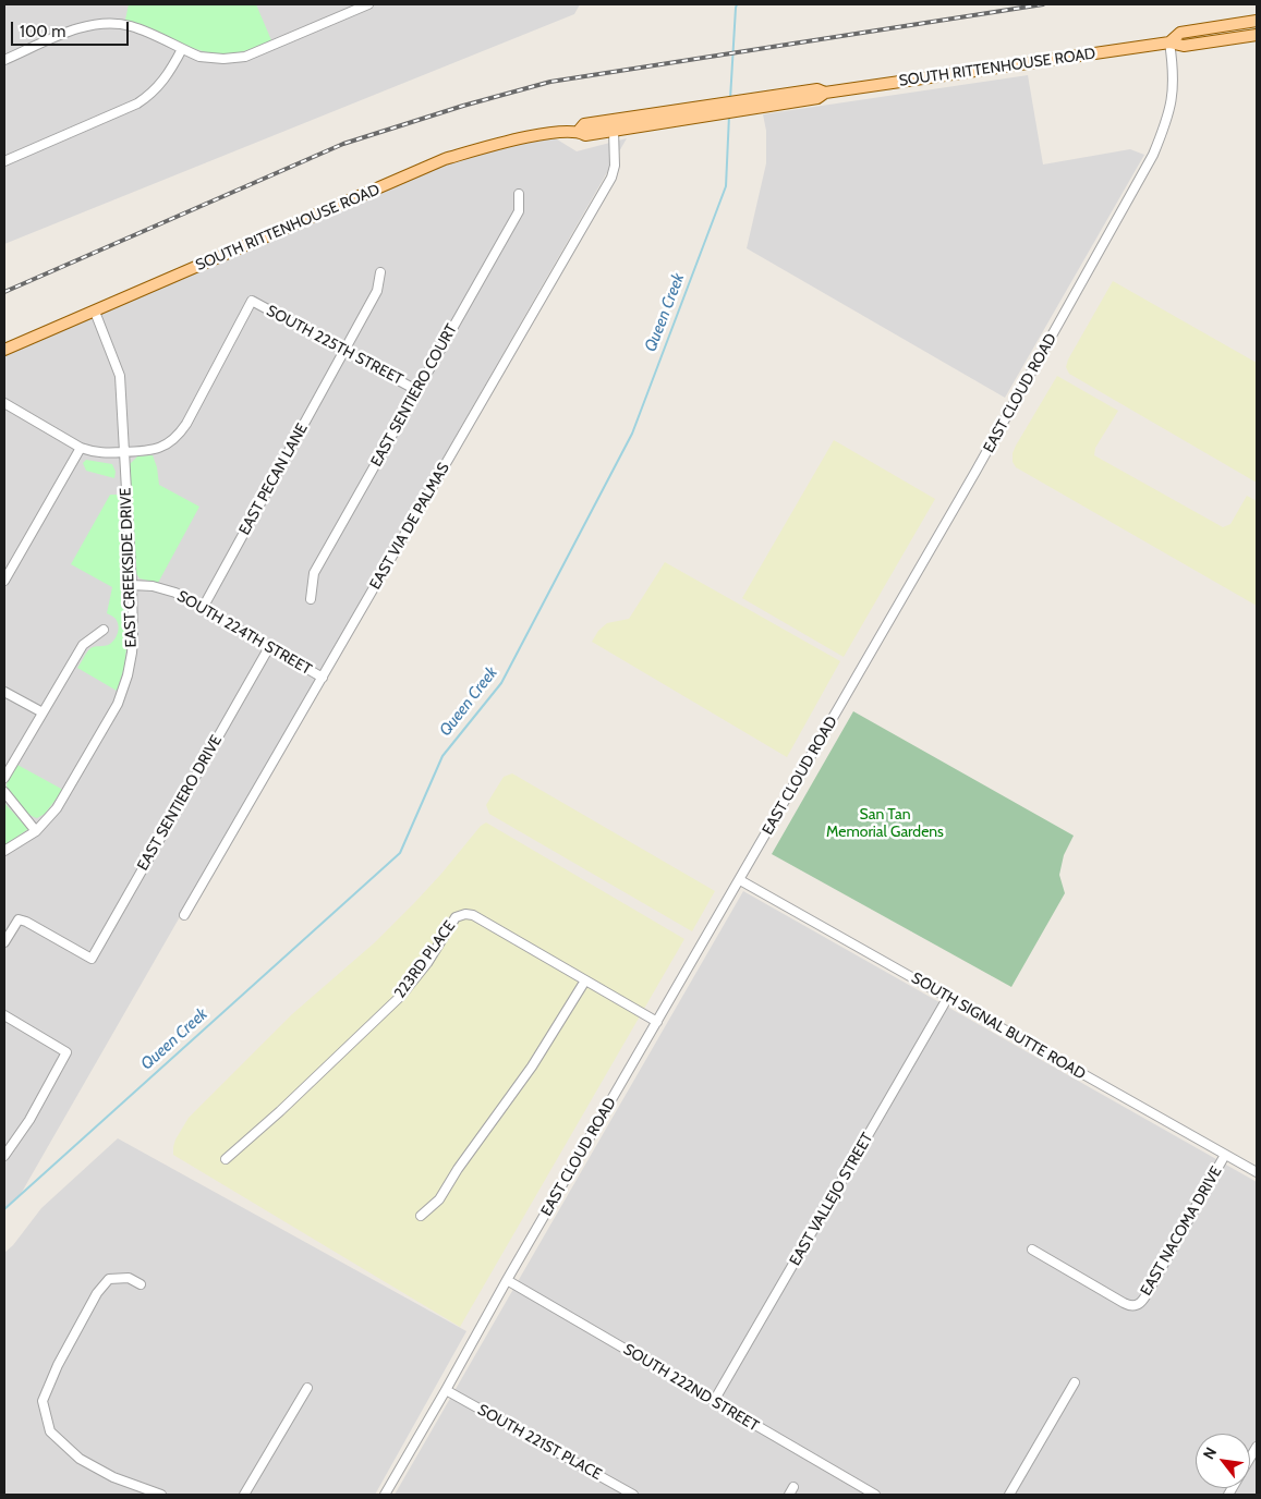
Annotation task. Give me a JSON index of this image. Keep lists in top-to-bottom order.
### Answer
{
  "streets": {
    "main road": ["SOUTH RITTENHOUSE ROAD"],
    "street": [
      "SOUTH 225TH STREET",
      "EAST CLOUD ROAD",
      "EAST SENTIERO COURT",
      "EAST PECAN LANE",
      "EAST VIA DE PALMAS",
      "EAST CREEKSIDE DRIVE",
      "SOUTH 224TH STREET",
      "EAST SENTIERO DRIVE",
      "223RD PLACE",
      "SOUTH SIGNAL BUTTE ROAD",
      "EAST VALLEJO STREET",
      "EAST NACOMA DRIVE",
      "SOUTH 222ND STREET",
      "SOUTH 221ST PLACE"
    ]
  },
  "crossings": [
    ["SOUTH RITTENHOUSE ROAD", "EAST CLOUD ROAD"],
    ["SOUTH RITTENHOUSE ROAD", "EAST VIA DE PALMAS"],
    ["SOUTH RITTENHOUSE ROAD", "EAST CREEKSIDE DRIVE"],
    ["SOUTH 225TH STREET", "EAST SENTIERO COURT"],
    ["SOUTH 225TH STREET", "EAST PECAN LANE"],
    ["SOUTH 225TH STREET", "EAST CREEKSIDE DRIVE"],
    ["EAST CLOUD ROAD", "223RD PLACE"],
    ["EAST CLOUD ROAD", "SOUTH SIGNAL BUTTE ROAD"],
    ["EAST CLOUD ROAD", "SOUTH 222ND STREET"],
    ["EAST CLOUD ROAD", "SOUTH 221ST PLACE"],
    ["EAST PECAN LANE", "SOUTH 224TH STREET"],
    ["EAST VIA DE PALMAS", "SOUTH 224TH STREET"],
    ["EAST CREEKSIDE DRIVE", "SOUTH 224TH STREET"],
    ["SOUTH 224TH STREET", "EAST SENTIERO DRIVE"],
    ["SOUTH SIGNAL BUTTE ROAD", "EAST VALLEJO STREET"],
    ["SOUTH SIGNAL BUTTE ROAD", "EAST NACOMA DRIVE"],
    ["EAST VALLEJO STREET", "SOUTH 222ND STREET"]
  ],
  "water": ["Queen Creek"],
  "parks": ["San Tan Memorial Gardens"],
  "scale_bar": "100 m",
  "north": "top left"
}
